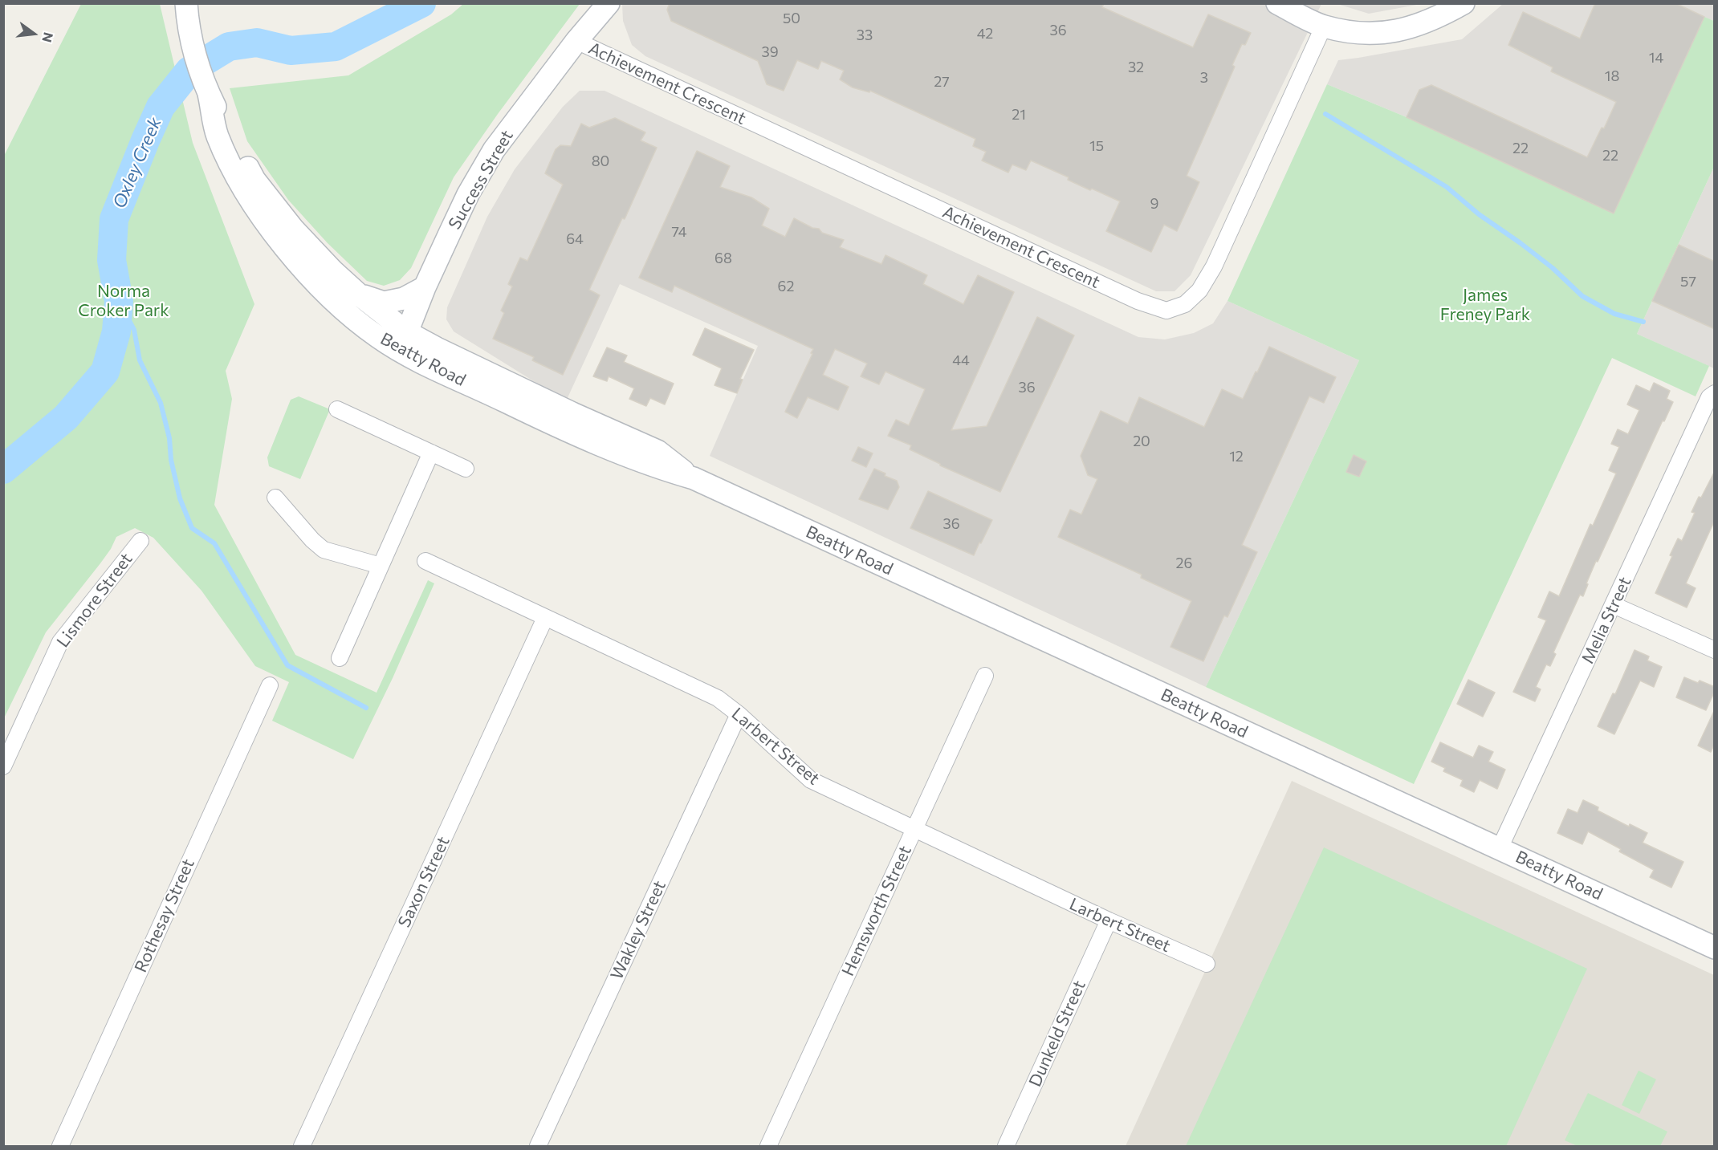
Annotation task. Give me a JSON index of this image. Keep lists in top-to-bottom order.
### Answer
{
  "streets": {
    "main road": ["Success Street", "Beatty Road"],
    "street": [
      "Achievement Crescent",
      "Lismore Street",
      "Melia Street",
      "Larbert Street",
      "Saxon Street",
      "Hemsworth Street",
      "Rothesay Street",
      "Wakley Street",
      "Dunkeld Street"
    ]
  },
  "crossings": [
    ["Achievement Crescent", "Success Street"],
    ["Success Street", "Beatty Road"],
    ["Beatty Road", "Melia Street"],
    ["Larbert Street", "Saxon Street"],
    ["Larbert Street", "Hemsworth Street"],
    ["Larbert Street", "Wakley Street"],
    ["Larbert Street", "Dunkeld Street"]
  ],
  "water": ["Oxley Creek"],
  "parks": ["Norma Croker Park", "James Freney Park"],
  "house_numbers": [
    "50",
    "36",
    "42",
    "33",
    "39",
    "14",
    "32",
    "18",
    "3",
    "27",
    "21",
    "15",
    "22",
    "22",
    "80",
    "9",
    "74",
    "64",
    "68",
    "57",
    "62",
    "44",
    "36",
    "20",
    "12",
    "36",
    "26"
  ],
  "north": "right"
}
